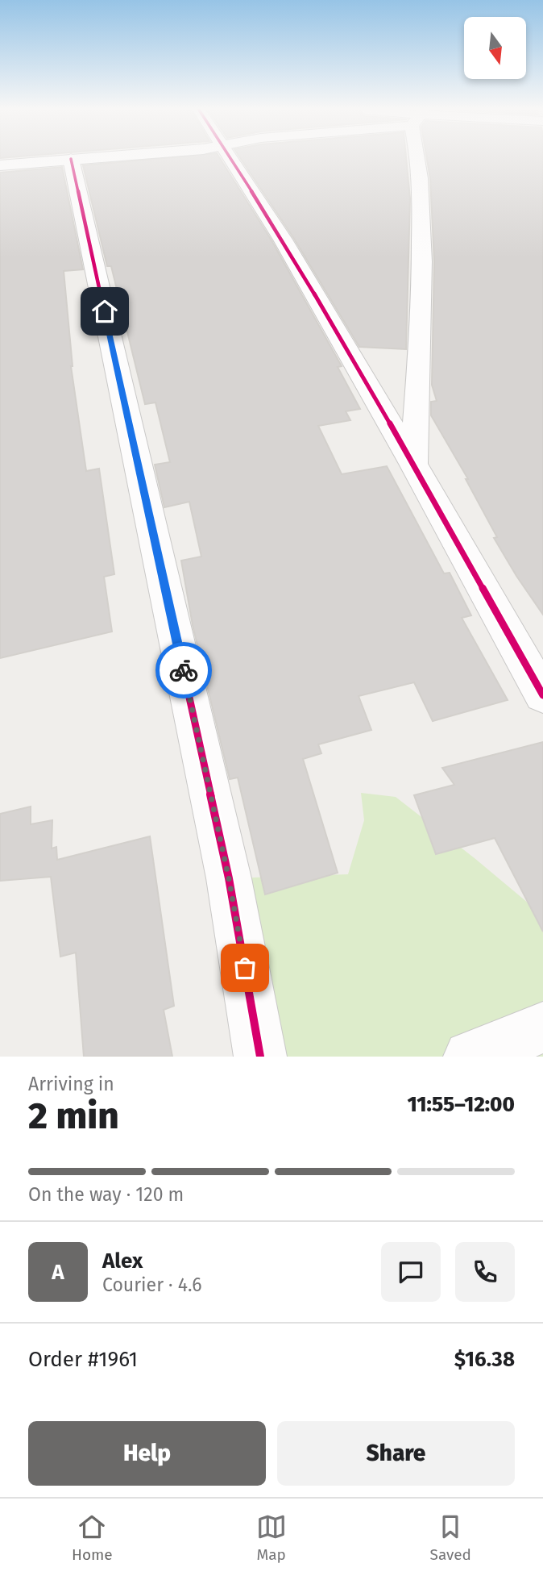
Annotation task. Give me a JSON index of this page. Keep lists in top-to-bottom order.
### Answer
{
  "north": "bottom",
  "page": {
    "heading": ["2 min", "Arriving in", "11:55–12:00"],
    "panel": [
      "Alex",
      "Courier · 4.6",
      "Order #1961",
      "$16.38"
    ],
    "bar": "On the way · 120 m",
    "round": "A",
    "buttons": ["Help", "Share"],
    "tabs": ["Home", "Map", "Saved"]
  }
}
